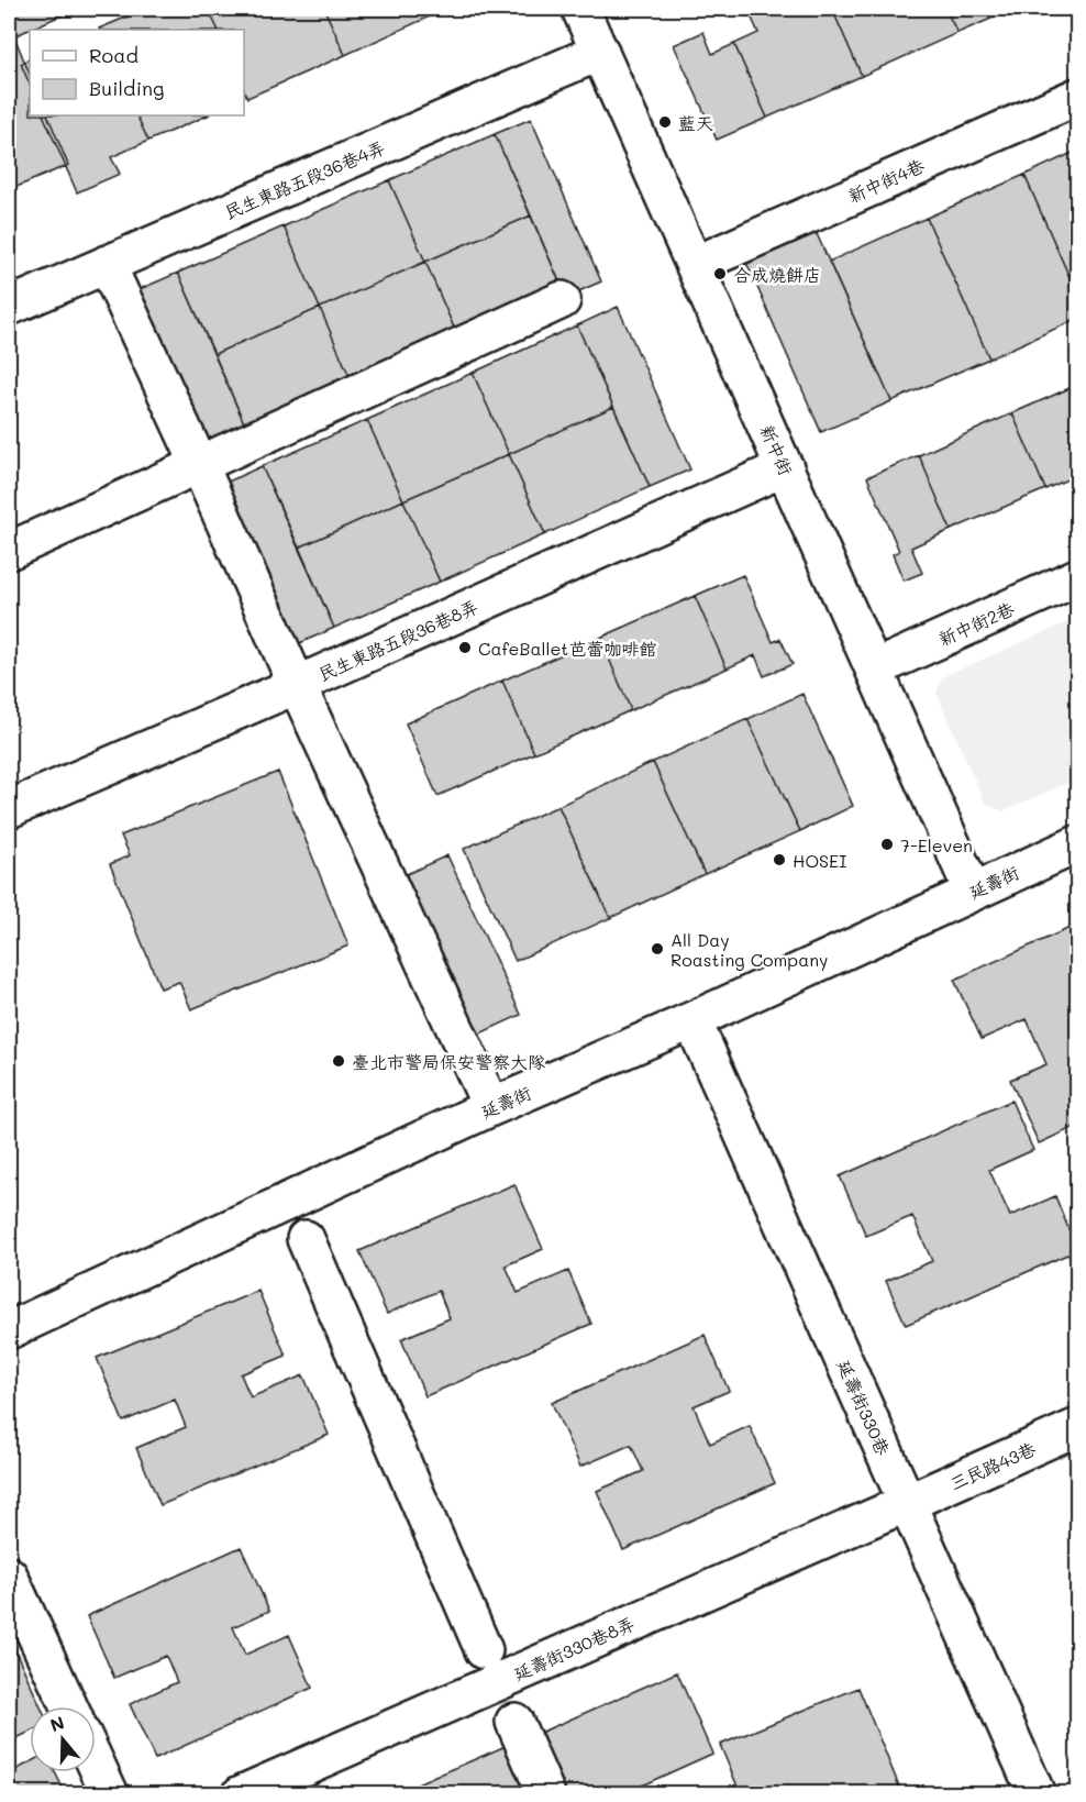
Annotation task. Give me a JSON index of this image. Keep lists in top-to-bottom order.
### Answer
{
  "streets": {
    "street": [
      "民生東路五段36巷4弄",
      "新中街4巷",
      "新中街",
      "新中街2巷",
      "民生東路五段36巷8弄",
      "延壽街",
      "延壽街330巷",
      "三民路43巷",
      "延壽街330巷8弄"
    ]
  },
  "crossings": [
    ["民生東路五段36巷4弄", "新中街"],
    ["新中街4巷", "新中街"],
    ["新中街", "新中街2巷"],
    ["新中街", "民生東路五段36巷8弄"],
    ["新中街", "延壽街"],
    ["延壽街", "延壽街330巷"],
    ["延壽街330巷", "三民路43巷"],
    ["延壽街330巷", "延壽街330巷8弄"],
    ["三民路43巷", "延壽街330巷8弄"]
  ],
  "places": [
    "藍天",
    "合成燒餅店",
    "CafeBallet芭蕾咖啡館",
    "7-Eleven",
    "HOSEI",
    "All Day Roasting Company",
    "臺北市警局保安警察大隊"
  ],
  "legend": ["Road", "Building"],
  "north": "top"
}
